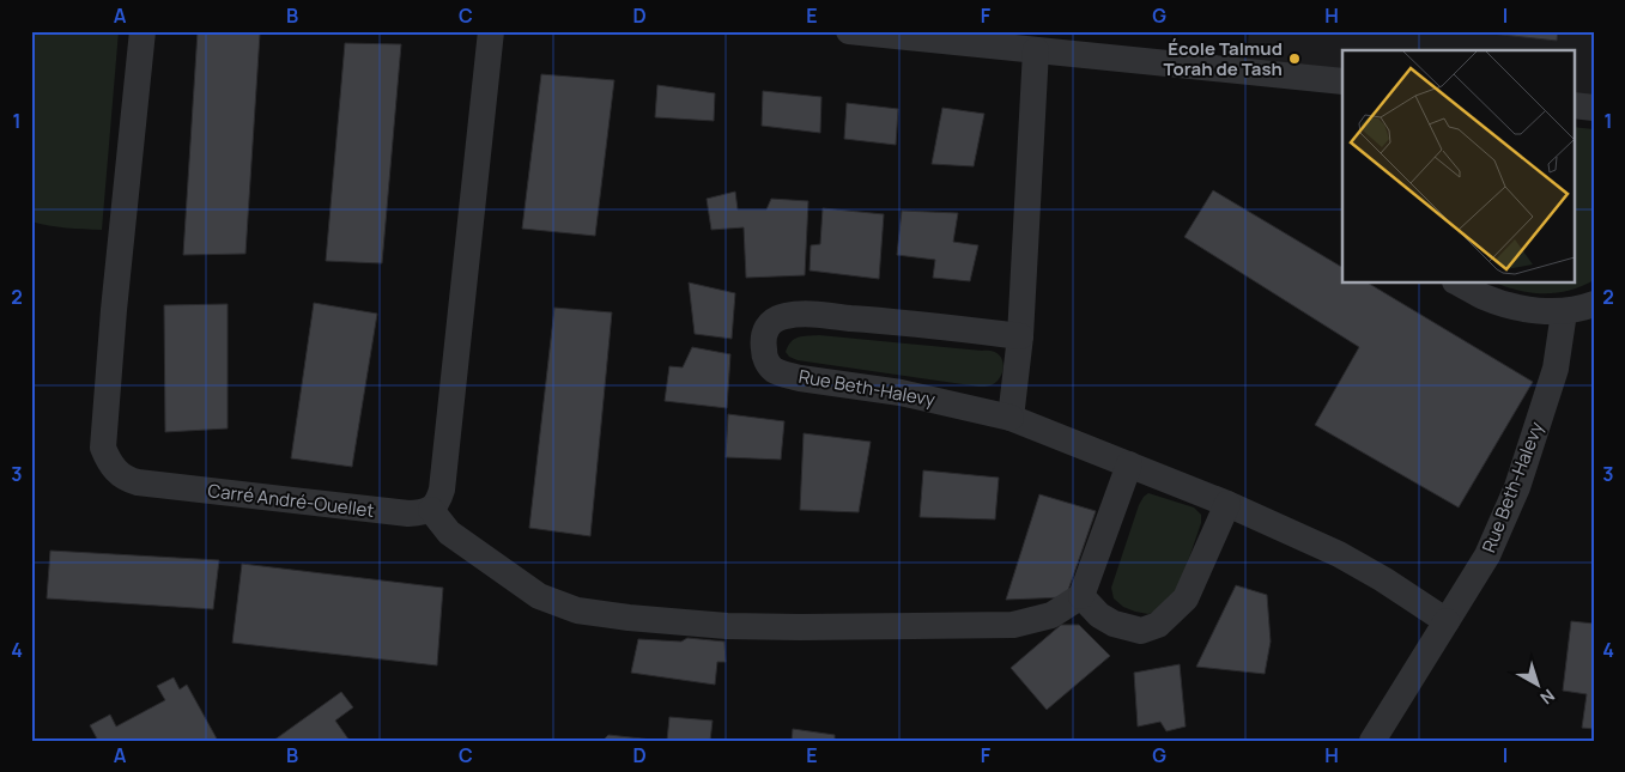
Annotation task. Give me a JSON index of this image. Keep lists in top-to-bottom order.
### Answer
{
  "streets": {
    "street": ["Rue Beth-Halevy", "Carré André-Ouellet"]
  },
  "places": ["École Talmud Torah de Tash"],
  "north": "bottom right",
  "grid": {
    "columns": [
      "A",
      "B",
      "C",
      "D",
      "E",
      "F",
      "G",
      "H",
      "I"
    ],
    "rows": [
      "1",
      "2",
      "3",
      "4"
    ]
  }
}
